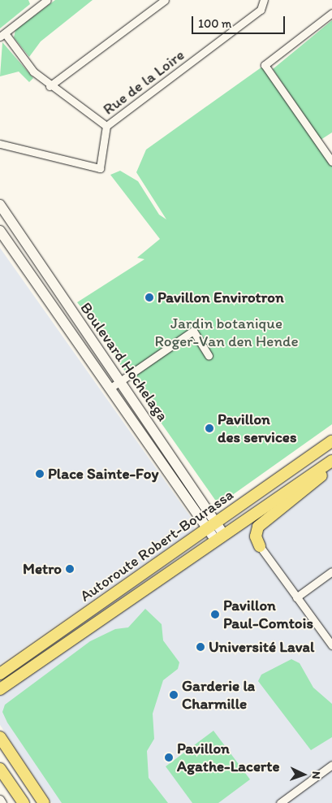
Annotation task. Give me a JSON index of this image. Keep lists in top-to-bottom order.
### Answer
{
  "streets": {
    "main road": ["Boulevard Hochelaga", "Autoroute Robert-Bourassa"],
    "street": ["Rue de la Loire"]
  },
  "crossings": [
    ["Boulevard Hochelaga", "Autoroute Robert-Bourassa"]
  ],
  "parks": ["Jardin botanique Roger-Van den Hende"],
  "places": [
    "Pavillon Envirotron",
    "Pavillon des services",
    "Place Sainte-Foy",
    "Metro",
    "Pavillon Paul-Comtois",
    "Université Laval",
    "Garderie la Charmille",
    "Pavillon Agathe-Lacerte"
  ],
  "scale_bar": "100 m",
  "north": "right"
}
